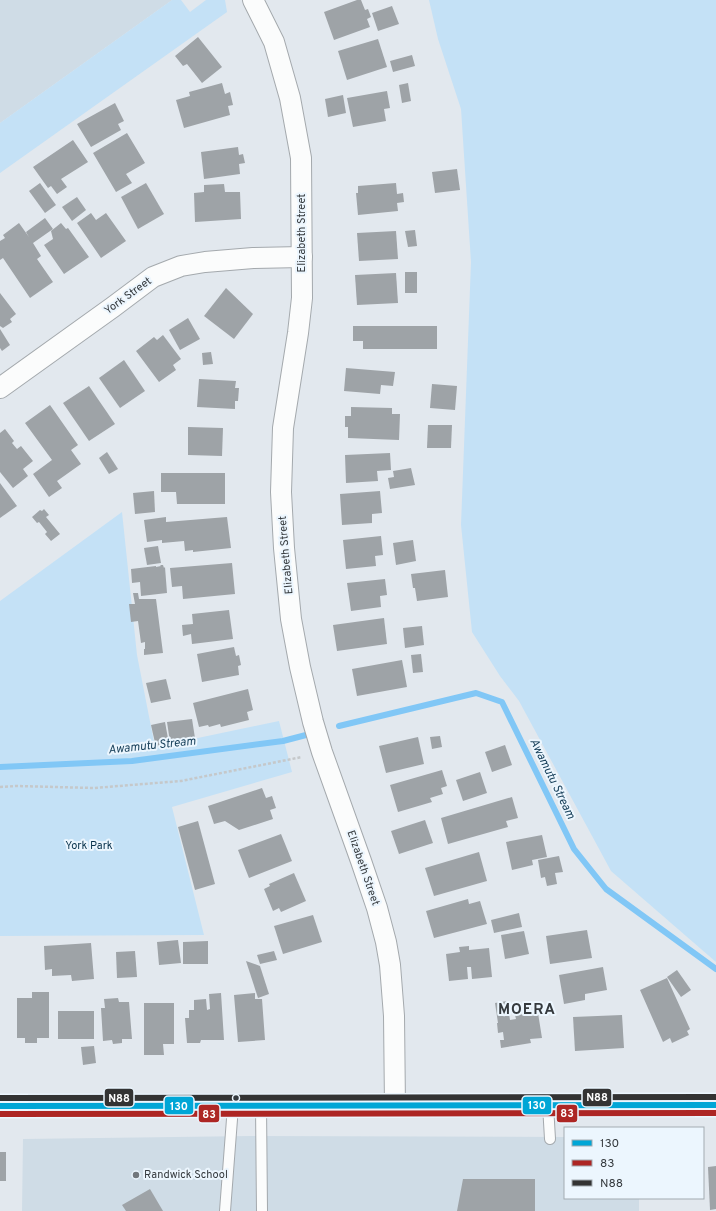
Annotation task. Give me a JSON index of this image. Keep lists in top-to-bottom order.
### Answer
{
  "streets": {
    "street": ["Elizabeth Street", "York Street"]
  },
  "crossings": [
    ["Elizabeth Street", "York Street"]
  ],
  "districts": ["MOERA"],
  "water": ["Awamutu Stream"],
  "parks": ["York Park"],
  "places": ["Randwick School"],
  "lines": ["transit line N88", "transit line 130", "transit line 83"],
  "legend": ["130", "83", "N88"]
}
